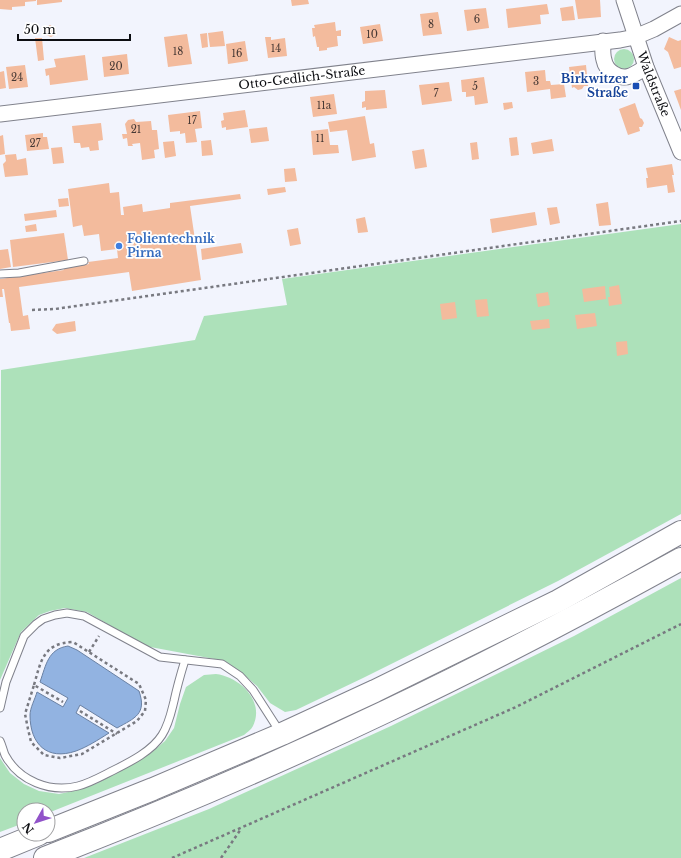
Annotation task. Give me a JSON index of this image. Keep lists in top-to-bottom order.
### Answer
{
  "streets": {
    "street": ["Otto-Gedlich-Straße", "Waldstraße"]
  },
  "crossings": [
    ["Otto-Gedlich-Straße", "Waldstraße"]
  ],
  "places": {
    "transit": ["Birkwitzer Straße"],
    "other": ["Folientechnik Pirna"]
  },
  "house_numbers": [
    "6",
    "8",
    "10",
    "14",
    "18",
    "16",
    "20",
    "24",
    "3",
    "5",
    "7",
    "11a",
    "17",
    "21",
    "11",
    "27"
  ],
  "scale_bar": "50 m",
  "north": "bottom left"
}
